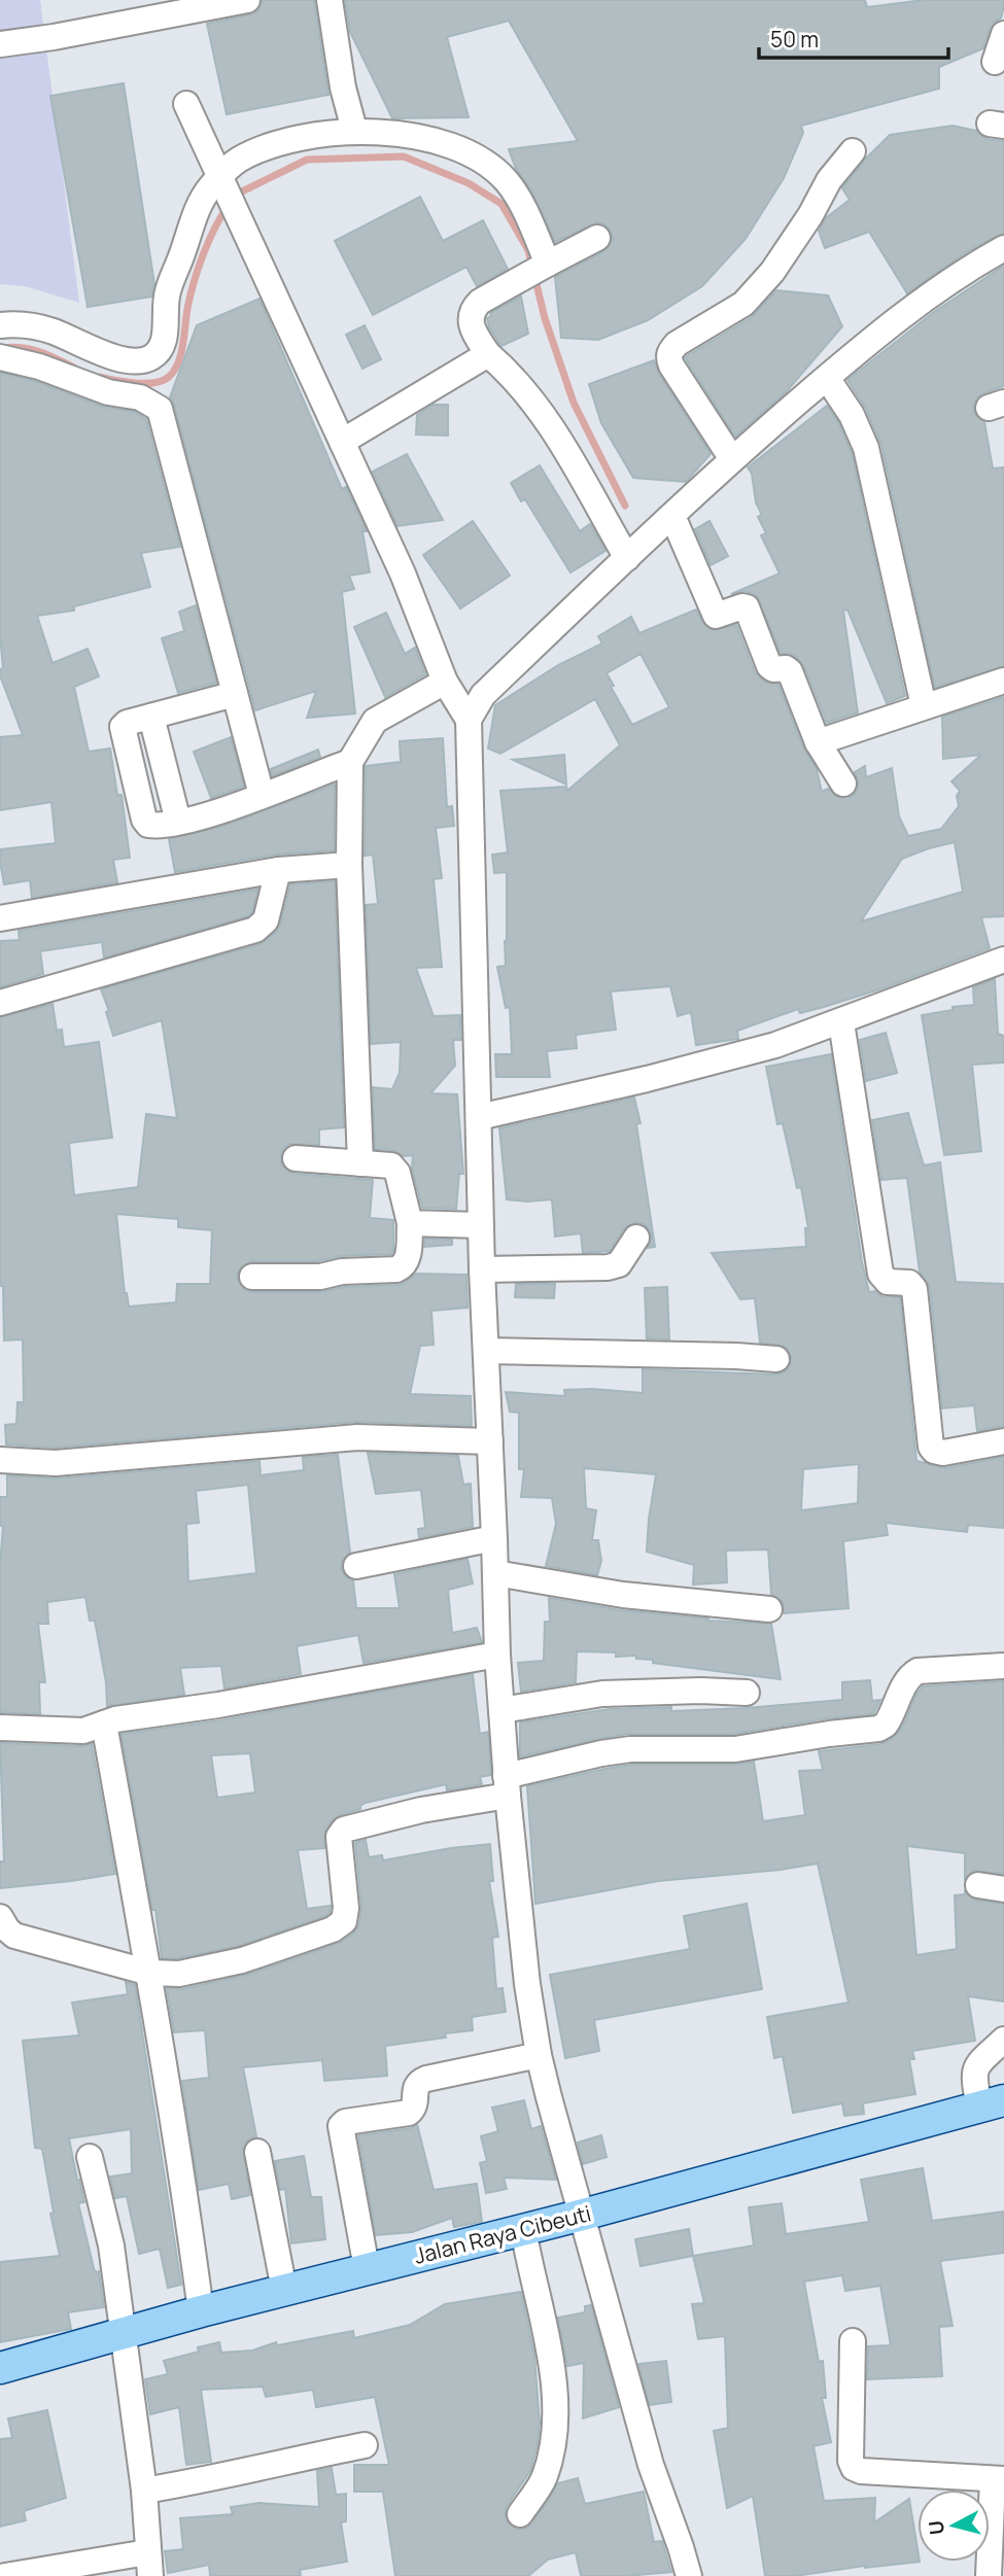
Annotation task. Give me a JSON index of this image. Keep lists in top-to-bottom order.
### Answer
{
  "streets": {
    "main road": ["Jalan Raya Cibeuti"]
  },
  "scale_bar": "50 m",
  "north": "left"
}
